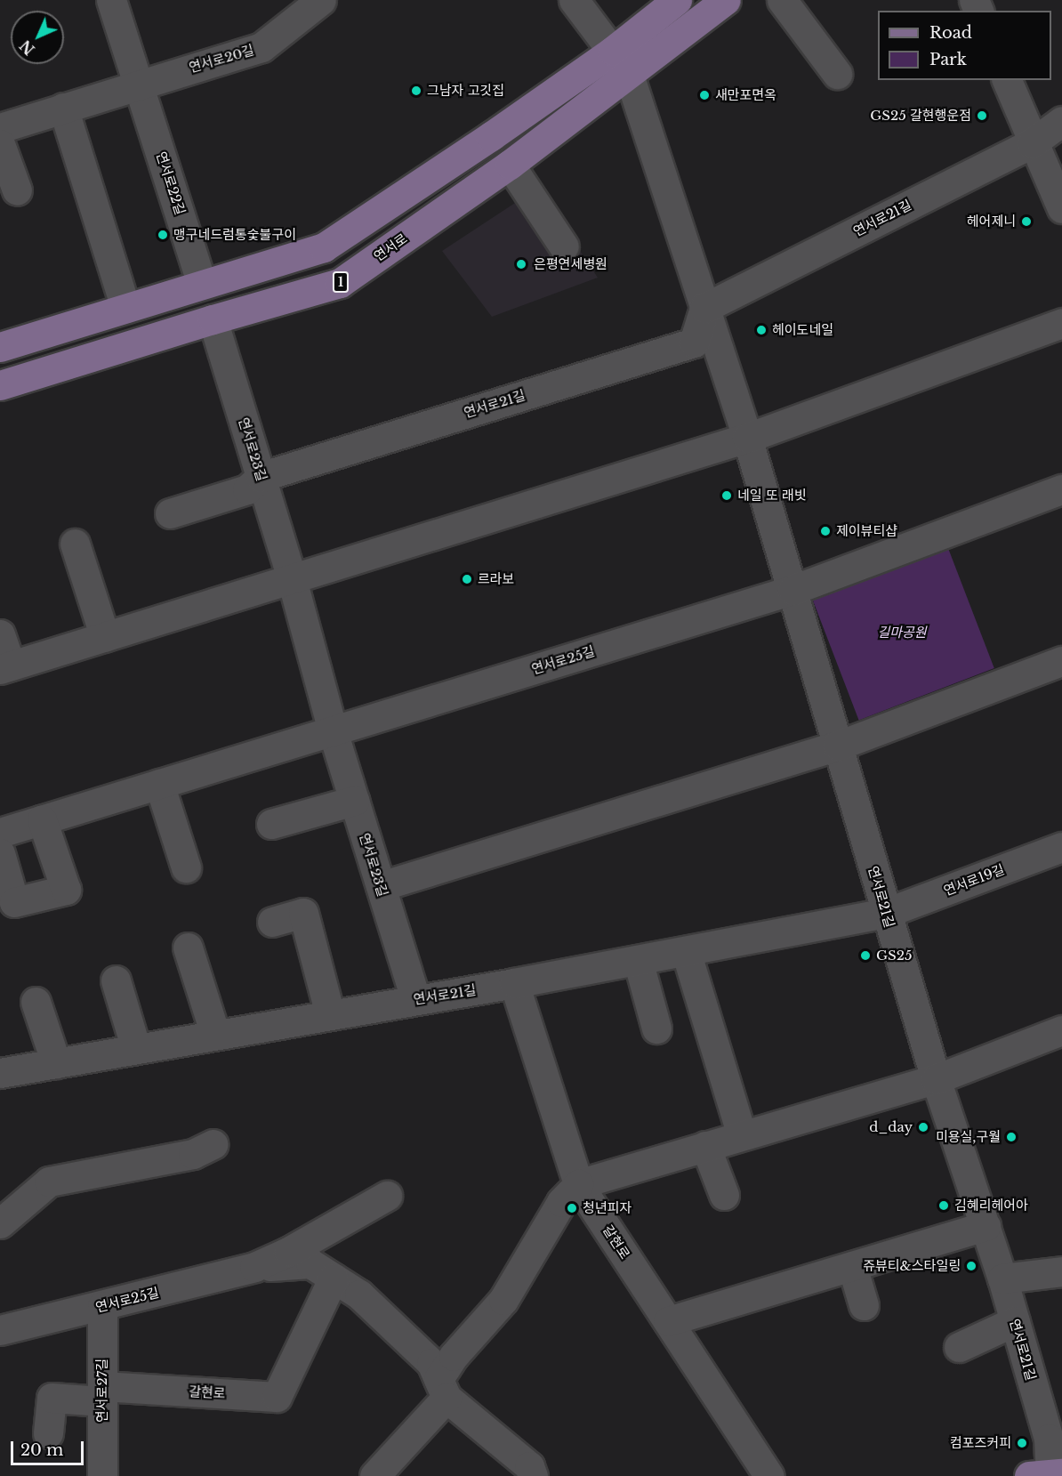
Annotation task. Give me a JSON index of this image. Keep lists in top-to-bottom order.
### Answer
{
  "streets": {
    "main road": ["연서로", "1"],
    "street": [
      "연서로20길",
      "연서로22길",
      "연서로21길",
      "연서로23길",
      "연서로25길",
      "연서로19길",
      "갈현로",
      "연서로27길"
    ]
  },
  "crossings": [
    ["연서로20길", "연서로22길"],
    ["연서로22길", "연서로"],
    ["연서로21길", "연서로"],
    ["연서로21길", "연서로23길"],
    ["연서로21길", "연서로25길"],
    ["연서로21길", "연서로19길"],
    ["연서로", "연서로23길"],
    ["연서로23길", "연서로25길"],
    ["연서로25길", "연서로27길"],
    ["갈현로", "연서로27길"]
  ],
  "parks": ["길마공원"],
  "places": [
    "그남자 고깃집",
    "새만포면옥",
    "GS25 갈현행운점",
    "헤어제니",
    "맹구네드럼통숯불구이",
    "은평연세병원",
    "헤이도네일",
    "네일 또 래빗",
    "제이뷰티샵",
    "르라보",
    "GS25",
    "d_day",
    "미용실,구월",
    "김혜리헤어아",
    "청년피자",
    "쥬뷰티&스타일링",
    "컴포즈커피"
  ],
  "legend": ["Road", "Park"],
  "scale_bar": "20 m",
  "north": "bottom left"
}
